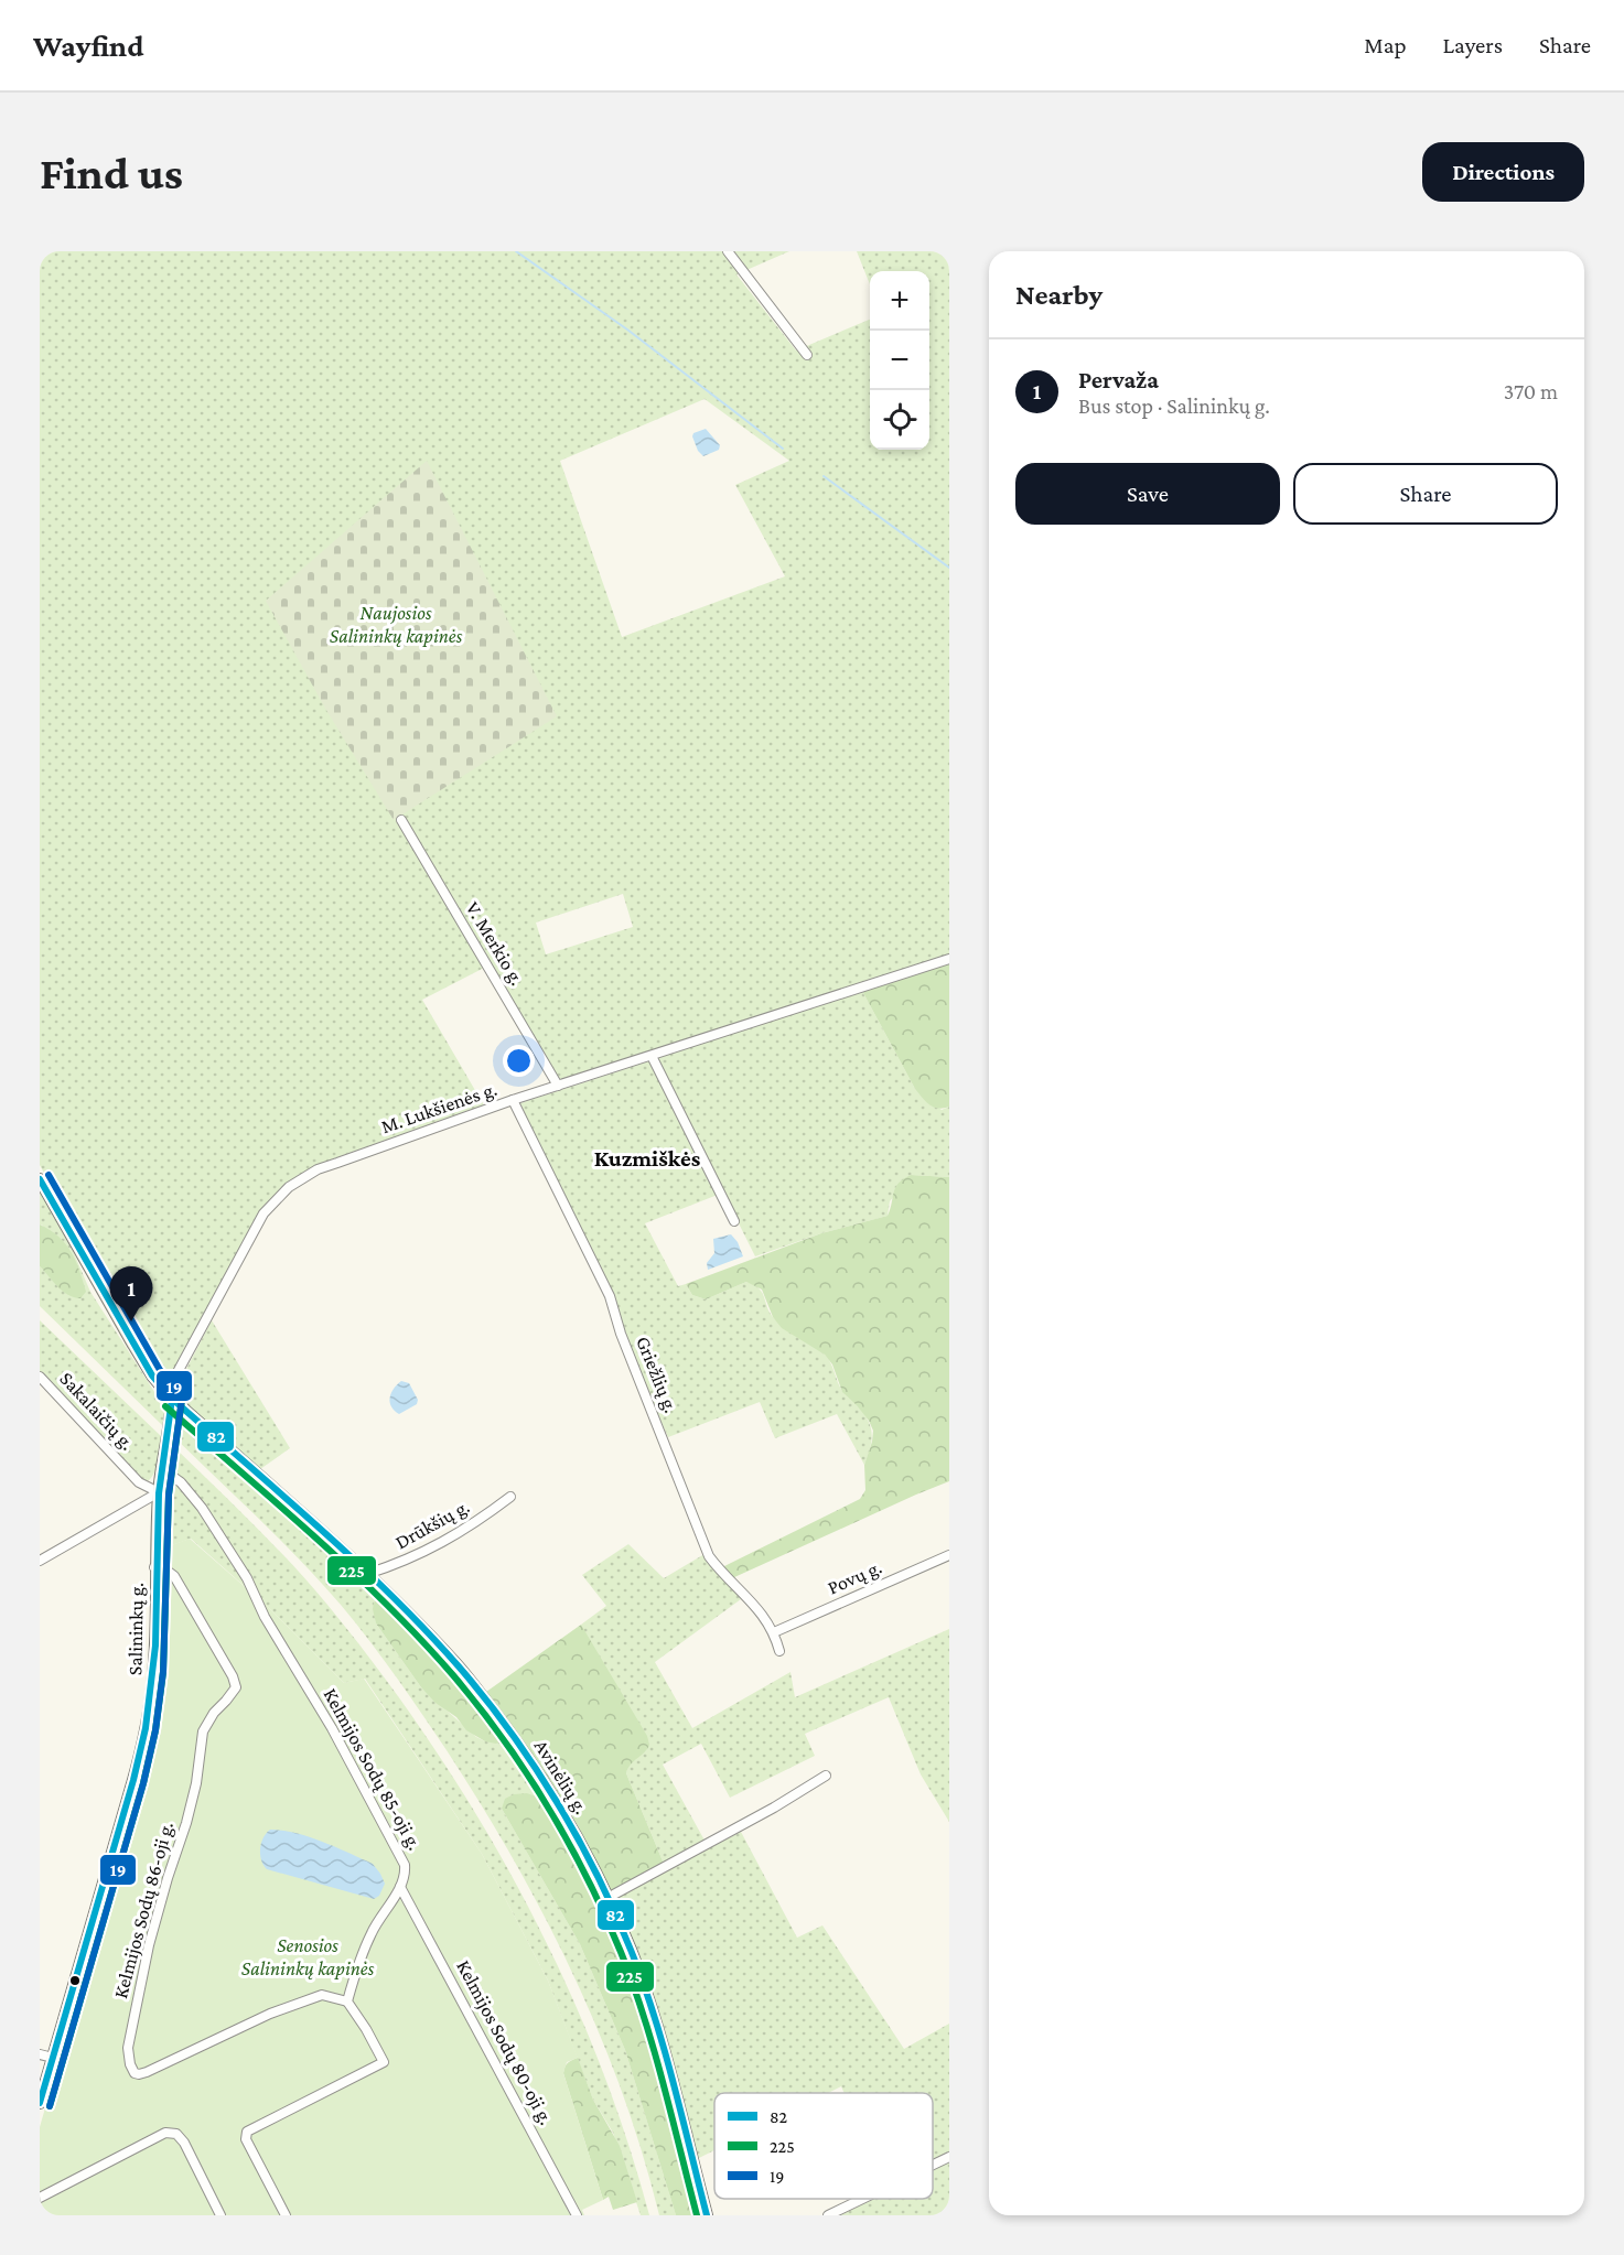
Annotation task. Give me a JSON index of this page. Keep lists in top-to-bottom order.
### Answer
{
  "streets": {
    "main road": ["Salininkų g.", "Avinėlių g."],
    "street": [
      "V. Merkio g.",
      "M. Lukšienės g.",
      "Griežlių g.",
      "Sakalaičių g.",
      "Drūkšių g.",
      "Povų g.",
      "Kelmijos Sodų 85-oji g.",
      "Kelmijos Sodų 86-oji g.",
      "Kelmijos Sodų 80-oji g."
    ]
  },
  "crossings": [
    ["V. Merkio g.", "M. Lukšienės g."],
    ["M. Lukšienės g.", "Griežlių g."],
    ["M. Lukšienės g.", "Salininkų g."],
    ["M. Lukšienės g.", "Avinėlių g."],
    ["Griežlių g.", "Povų g."],
    ["Sakalaičių g.", "Salininkų g."],
    ["Drūkšių g.", "Avinėlių g."],
    ["Salininkų g.", "Kelmijos Sodų 85-oji g."],
    ["Salininkų g.", "Avinėlių g."],
    ["Salininkų g.", "Kelmijos Sodų 86-oji g."],
    ["Kelmijos Sodų 85-oji g.", "Kelmijos Sodų 80-oji g."]
  ],
  "districts": ["Kuzmiškės"],
  "parks": ["Naujosios Salininkų kapinės", "Senosios Salininkų kapinės"],
  "lines": ["transit line 19", "transit line 82", "transit line 225"],
  "legend": ["82", "225", "19"],
  "page": {
    "header": "Wayfind",
    "nav": ["Map", "Layers", "Share"],
    "buttons": [
      "Directions",
      ["Save", "Share"]
    ],
    "title": "Find us",
    "heading": "Nearby",
    "map_buttons": ["+", "−"],
    "list": [
      {
        "mark": "1",
        "name": "Pervaža",
        "note": "Bus stop · Salininkų g.",
        "value": "370 m"
      }
    ],
    "pins": "1"
  }
}
